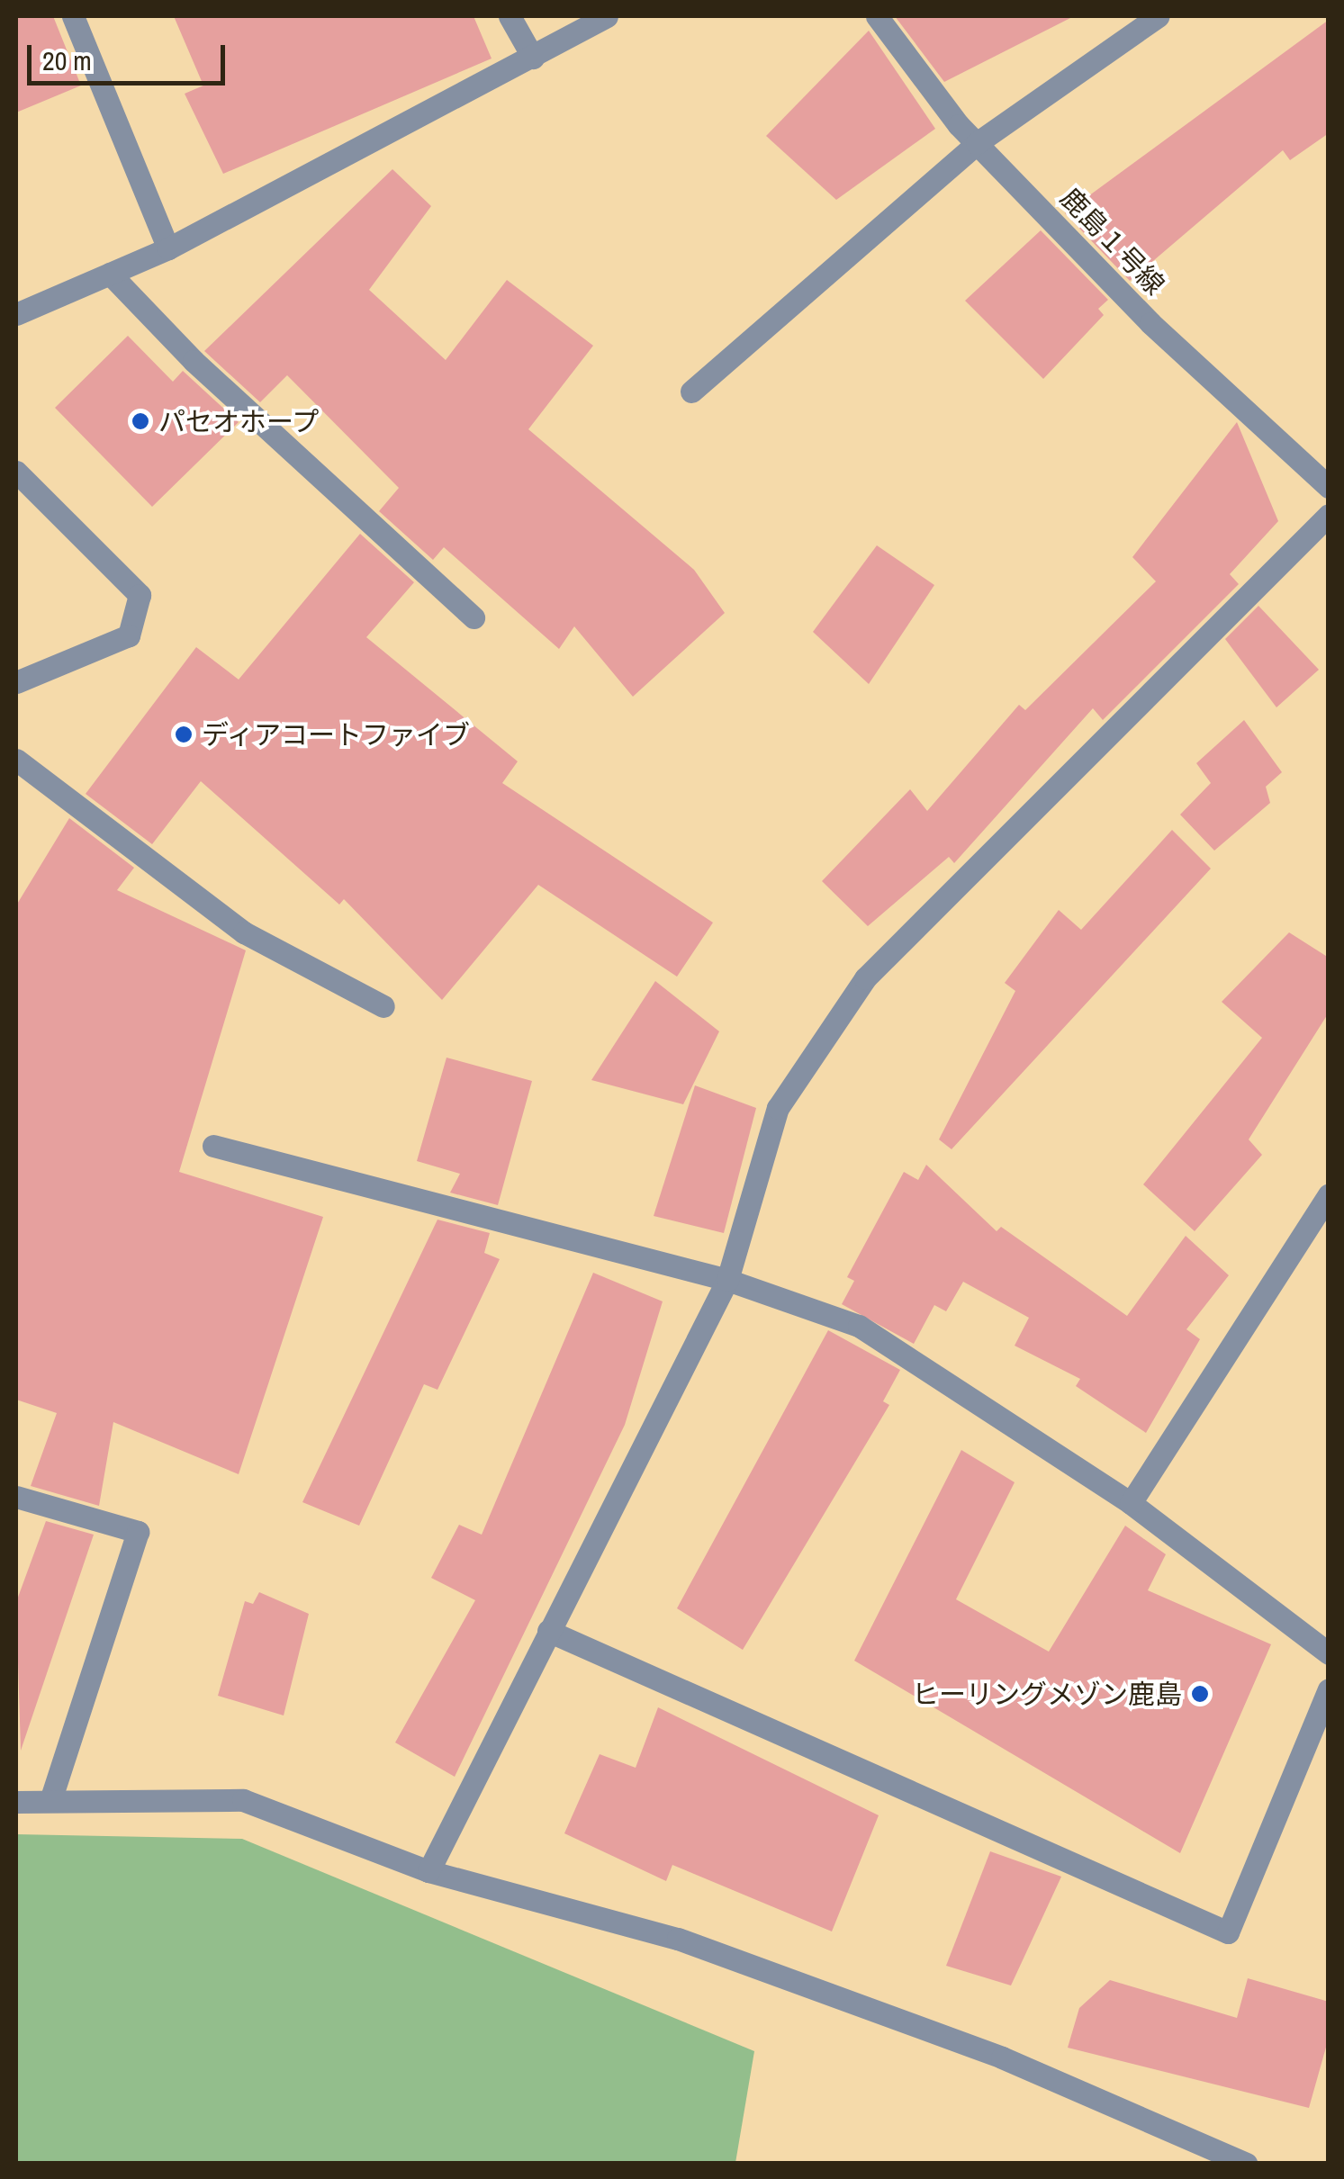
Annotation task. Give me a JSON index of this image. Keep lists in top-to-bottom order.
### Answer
{
  "streets": {
    "street": ["鹿島１号線"]
  },
  "places": ["パセオホープ", "ディアコートファイブ", "ヒーリングメゾン鹿島"],
  "scale_bar": "20 m"
}
